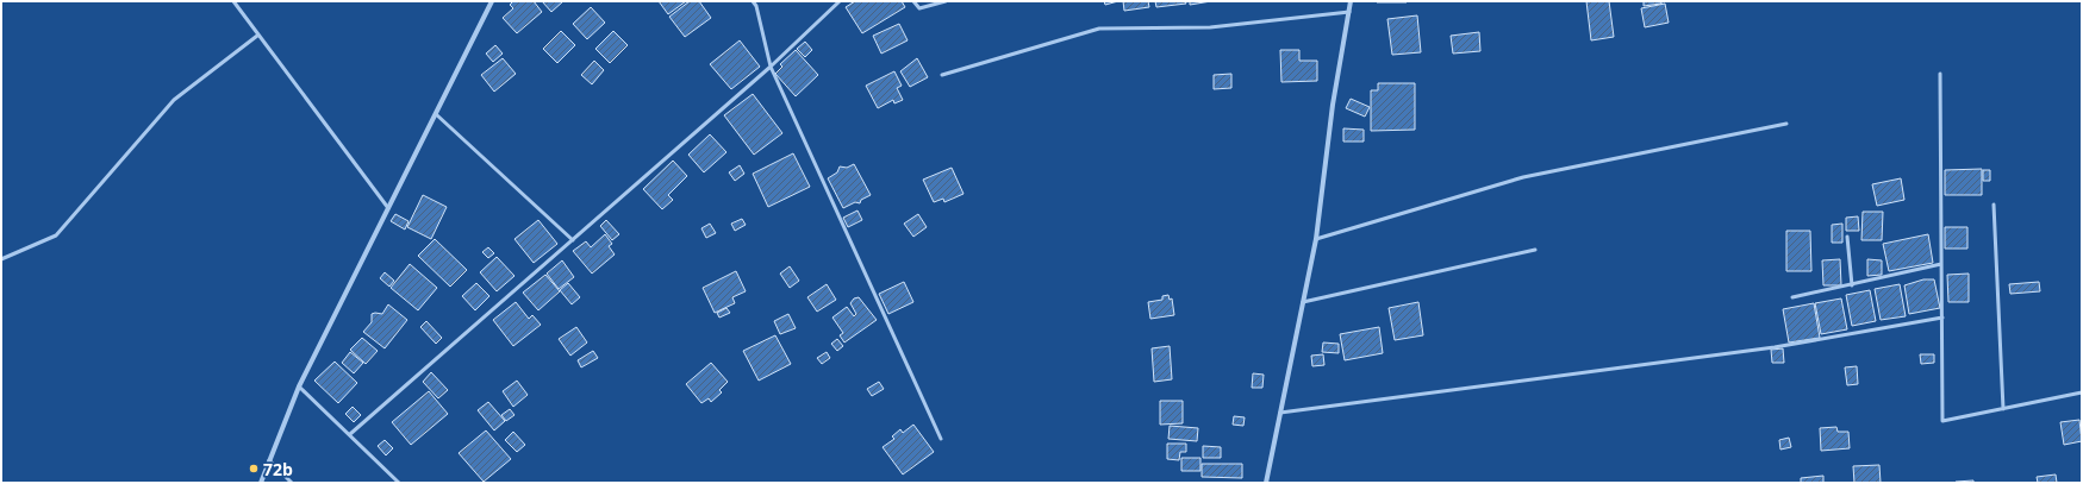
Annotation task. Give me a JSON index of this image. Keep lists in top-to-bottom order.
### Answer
{
  "places": ["72b"]
}
